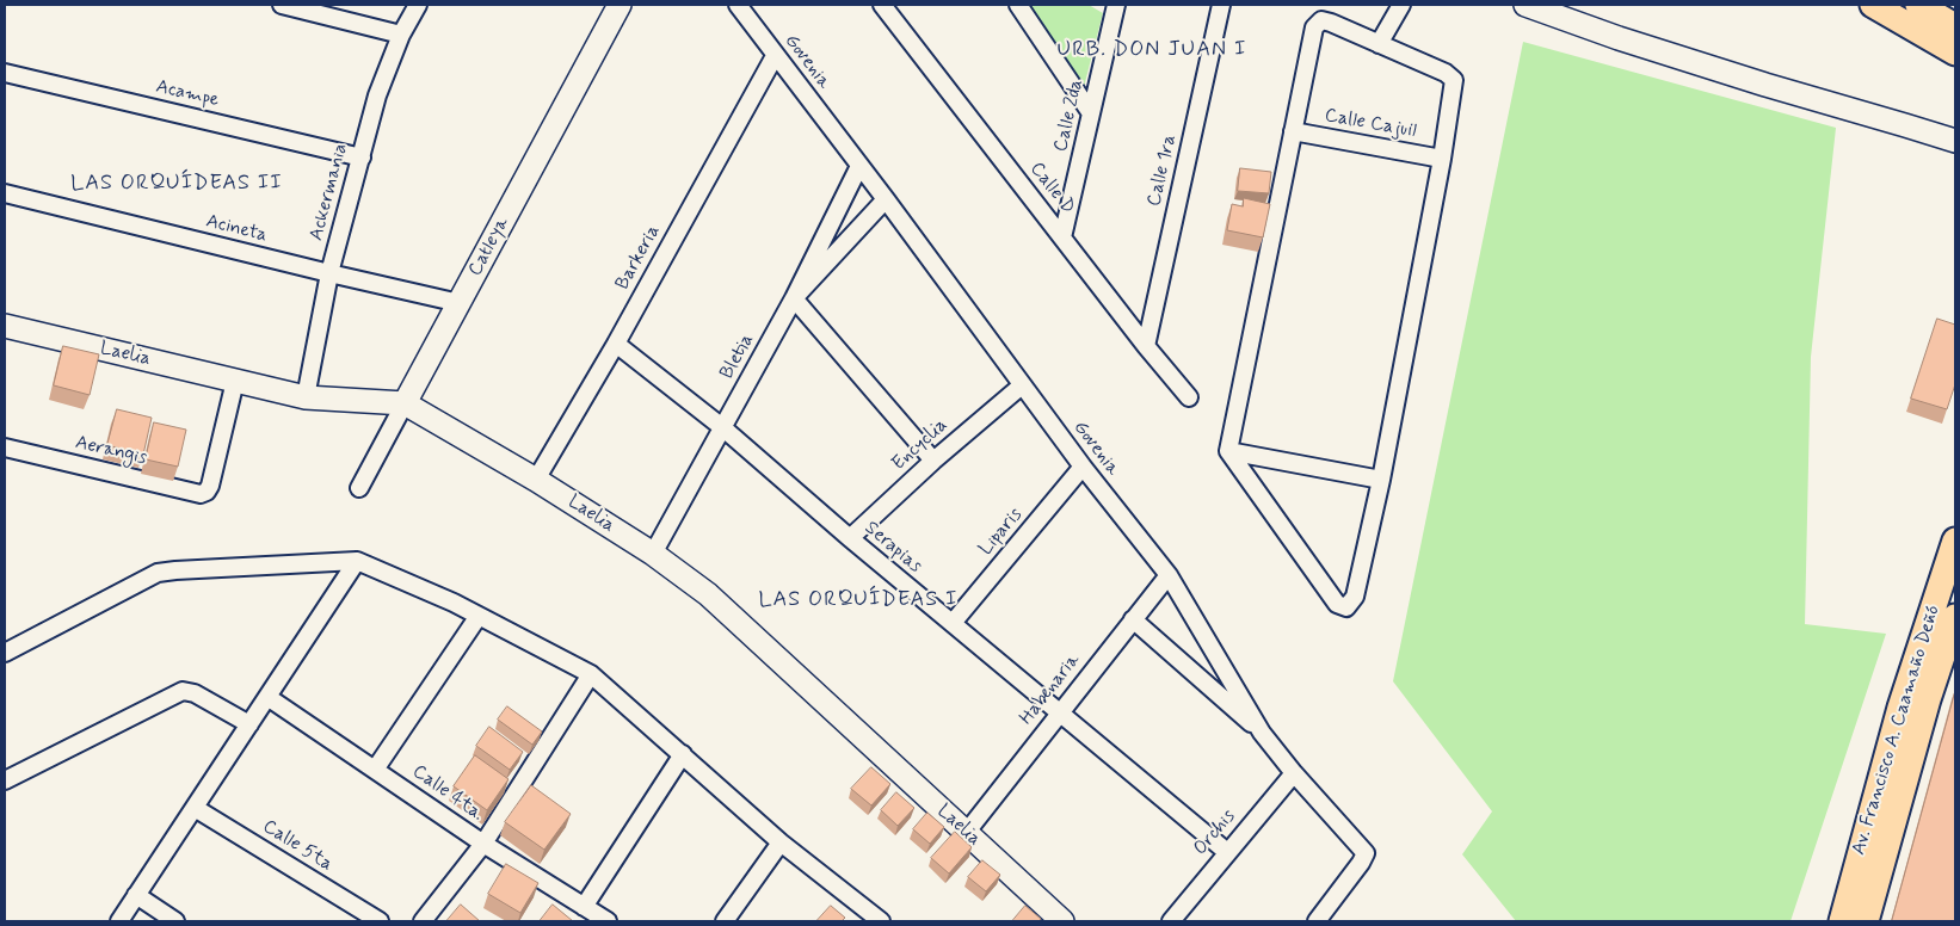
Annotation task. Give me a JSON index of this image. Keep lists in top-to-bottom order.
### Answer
{
  "streets": {
    "main road": ["Av. Francisco A. Caamaño Deñó"],
    "street": [
      "Govenia",
      "Acampe",
      "Calle 2da",
      "Calle Cajuil",
      "Calle 1ra",
      "Calle D",
      "Ackermania",
      "Acineta",
      "Catleya",
      "Barkeria",
      "Laelia",
      "Bletia",
      "Encyclia",
      "Aerangis",
      "Liparis",
      "Serapias",
      "Habenaria",
      "Calle 4ta.",
      "Orchis",
      "Calle 5ta"
    ]
  },
  "crossings": [
    ["Govenia", "Barkeria"],
    ["Govenia", "Bletia"],
    ["Govenia", "Encyclia"],
    ["Govenia", "Liparis"],
    ["Govenia", "Habenaria"],
    ["Govenia", "Orchis"],
    ["Acampe", "Ackermania"],
    ["Calle 2da", "Calle D"],
    ["Calle 1ra", "Calle D"],
    ["Ackermania", "Acineta"],
    ["Ackermania", "Laelia"],
    ["Acineta", "Catleya"],
    ["Catleya", "Laelia"],
    ["Barkeria", "Laelia"],
    ["Barkeria", "Serapias"],
    ["Laelia", "Bletia"],
    ["Laelia", "Aerangis"],
    ["Laelia", "Habenaria"],
    ["Bletia", "Serapias"],
    ["Encyclia", "Serapias"],
    ["Liparis", "Serapias"],
    ["Serapias", "Habenaria"],
    ["Serapias", "Orchis"]
  ],
  "districts": ["URB. DON JUAN I", "LAS ORQUÍDEAS II", "LAS ORQUÍDEAS I"]
}
